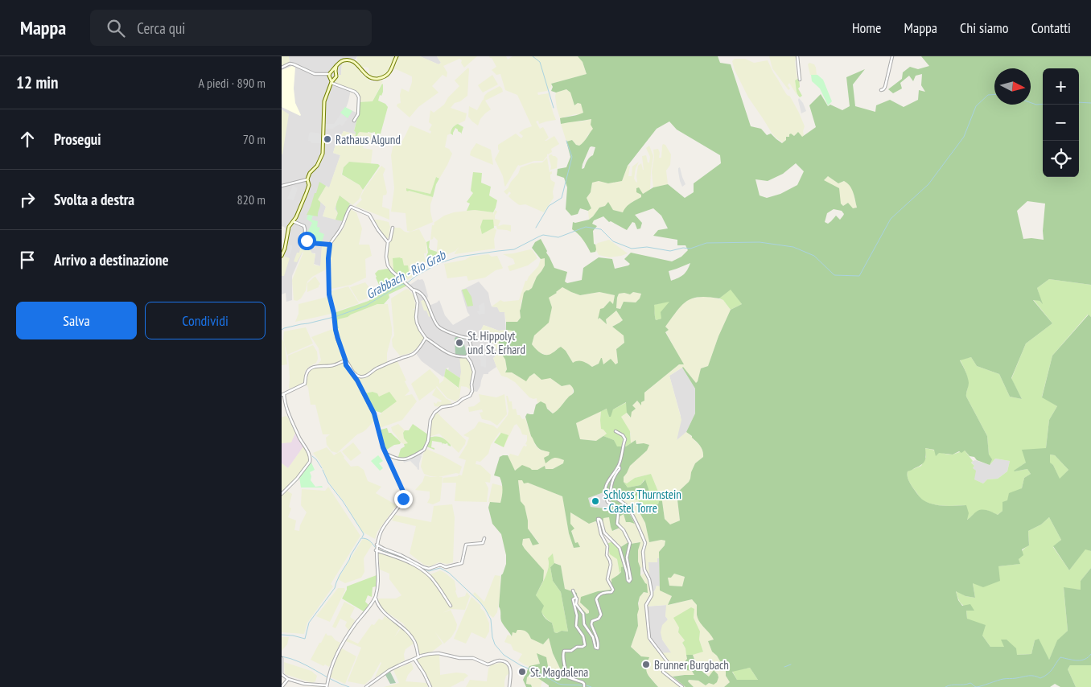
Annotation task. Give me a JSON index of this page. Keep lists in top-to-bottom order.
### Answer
{
  "water": ["Grabbach - Rio Grab"],
  "places": [
    "Rathaus Algund",
    "St. Hippolyt und St. Erhard",
    "Schloss Thurnstein - Castel Torre",
    "Brunner Burgbach",
    "St. Magdalena"
  ],
  "north": "right",
  "page": {
    "header": "Mappa",
    "search": "Cerca qui",
    "nav": [
      "Home",
      "Mappa",
      "Chi siamo",
      "Contatti"
    ],
    "heading": ["12 min", "A piedi · 890 m"],
    "map_buttons": ["+", "−"],
    "list": [
      ["Prosegui", "70 m"],
      ["Svolta a destra", "820 m"],
      "Arrivo a destinazione"
    ],
    "buttons": ["Salva", "Condividi"]
  }
}
